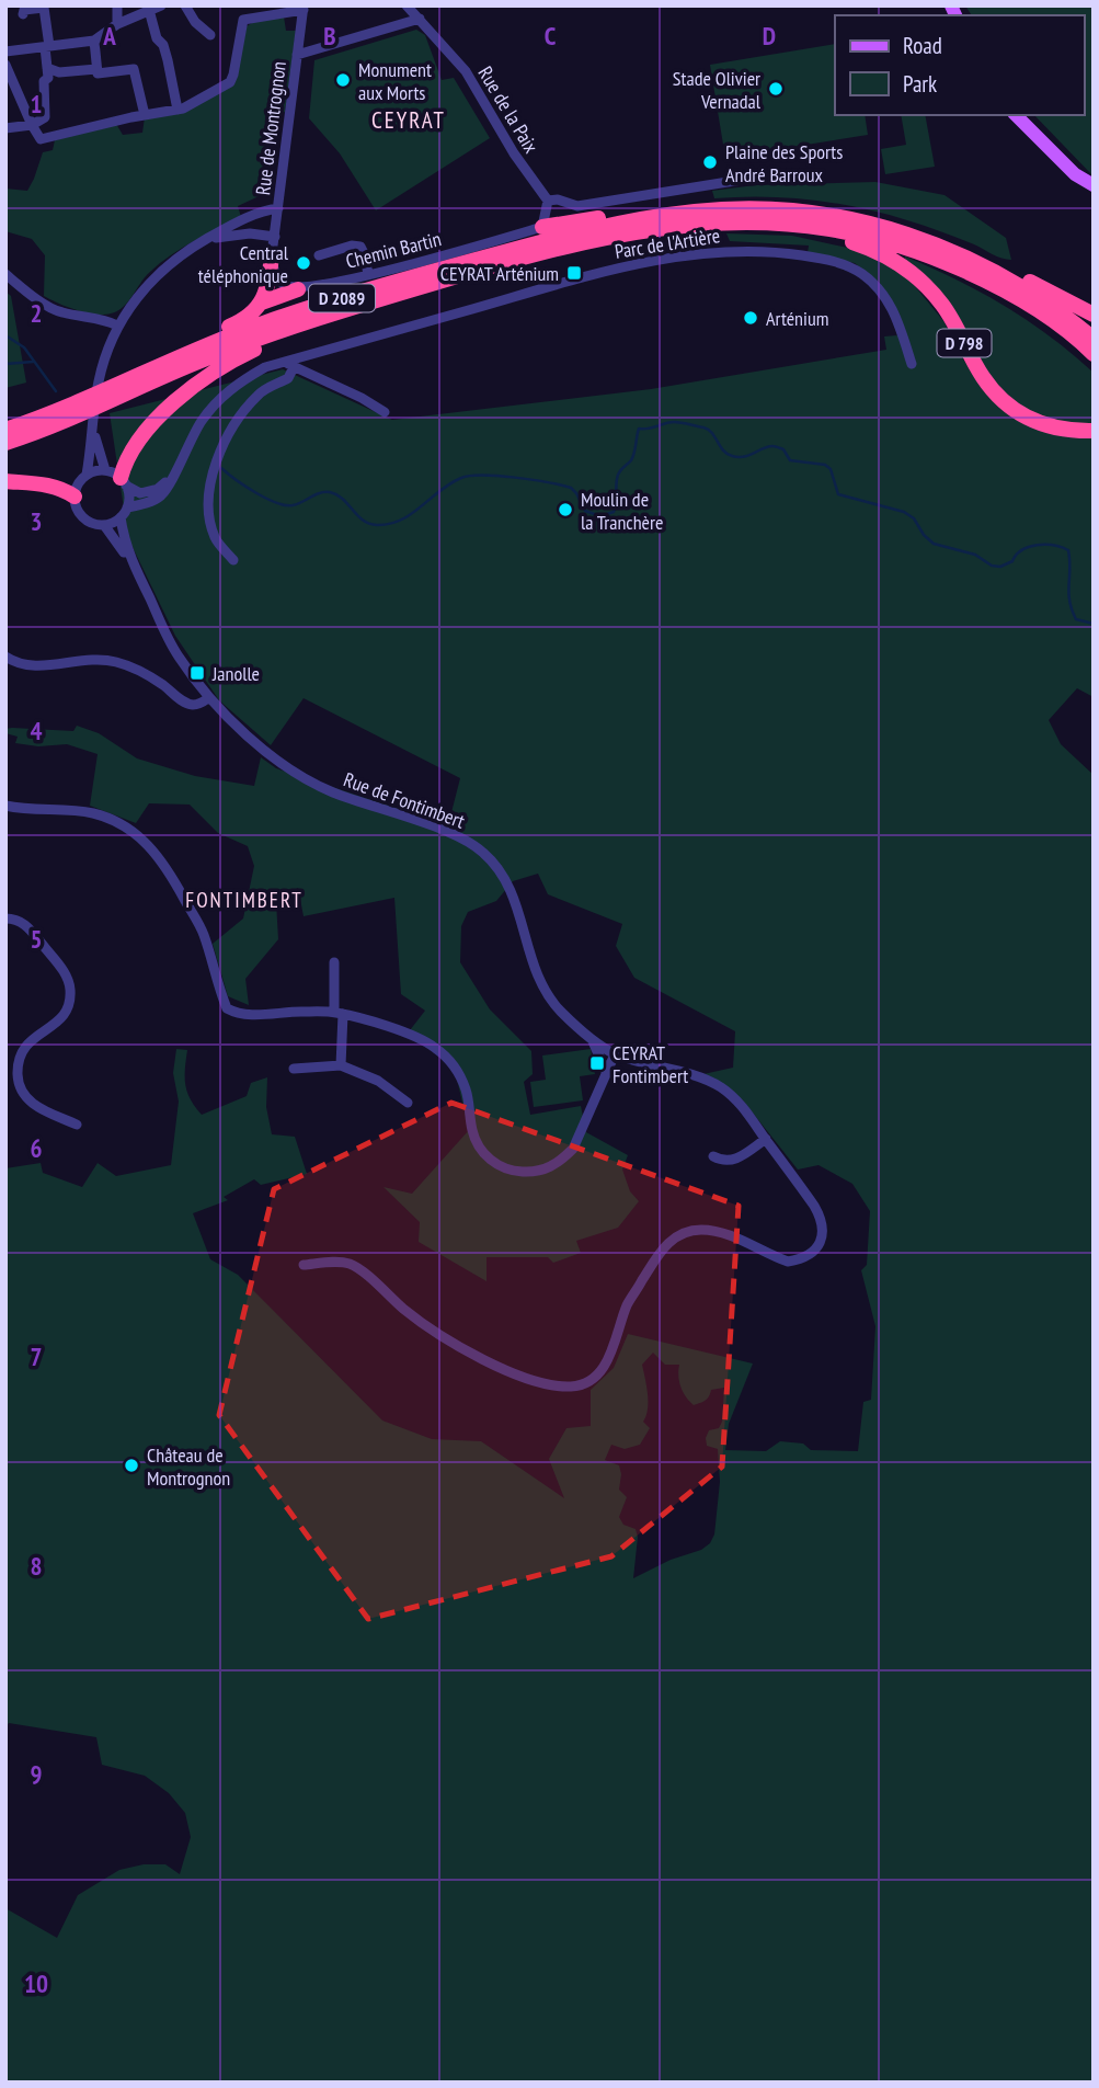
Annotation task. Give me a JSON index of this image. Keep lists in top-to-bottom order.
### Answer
{
  "streets": {
    "highway": ["D 2089", "D 798"],
    "street": [
      "Rue de la Paix",
      "Rue de Montrognon",
      "Parc de l'Artière",
      "Chemin Bartin",
      "Rue de Fontimbert"
    ]
  },
  "crossings": [
    ["Parc de l'Artière", "Rue de Fontimbert"],
    ["D 2089", "D 798"]
  ],
  "districts": ["CEYRAT", "FONTIMBERT"],
  "places": {
    "other": [
      "Monument aux Morts",
      "Stade Olivier Vernadal",
      "Plaine des Sports André Barroux",
      "Central téléphonique",
      "Arténium",
      "Moulin de la Tranchère",
      "Château de Montrognon"
    ],
    "transit": ["CEYRAT Arténium", "Janolle", "CEYRAT Fontimbert"]
  },
  "legend": ["Road", "Park"],
  "grid": {
    "columns": [
      "A",
      "B",
      "C",
      "D"
    ],
    "rows": [
      "1",
      "2",
      "3",
      "4",
      "5",
      "6",
      "7",
      "8",
      "9",
      "10"
    ]
  }
}
